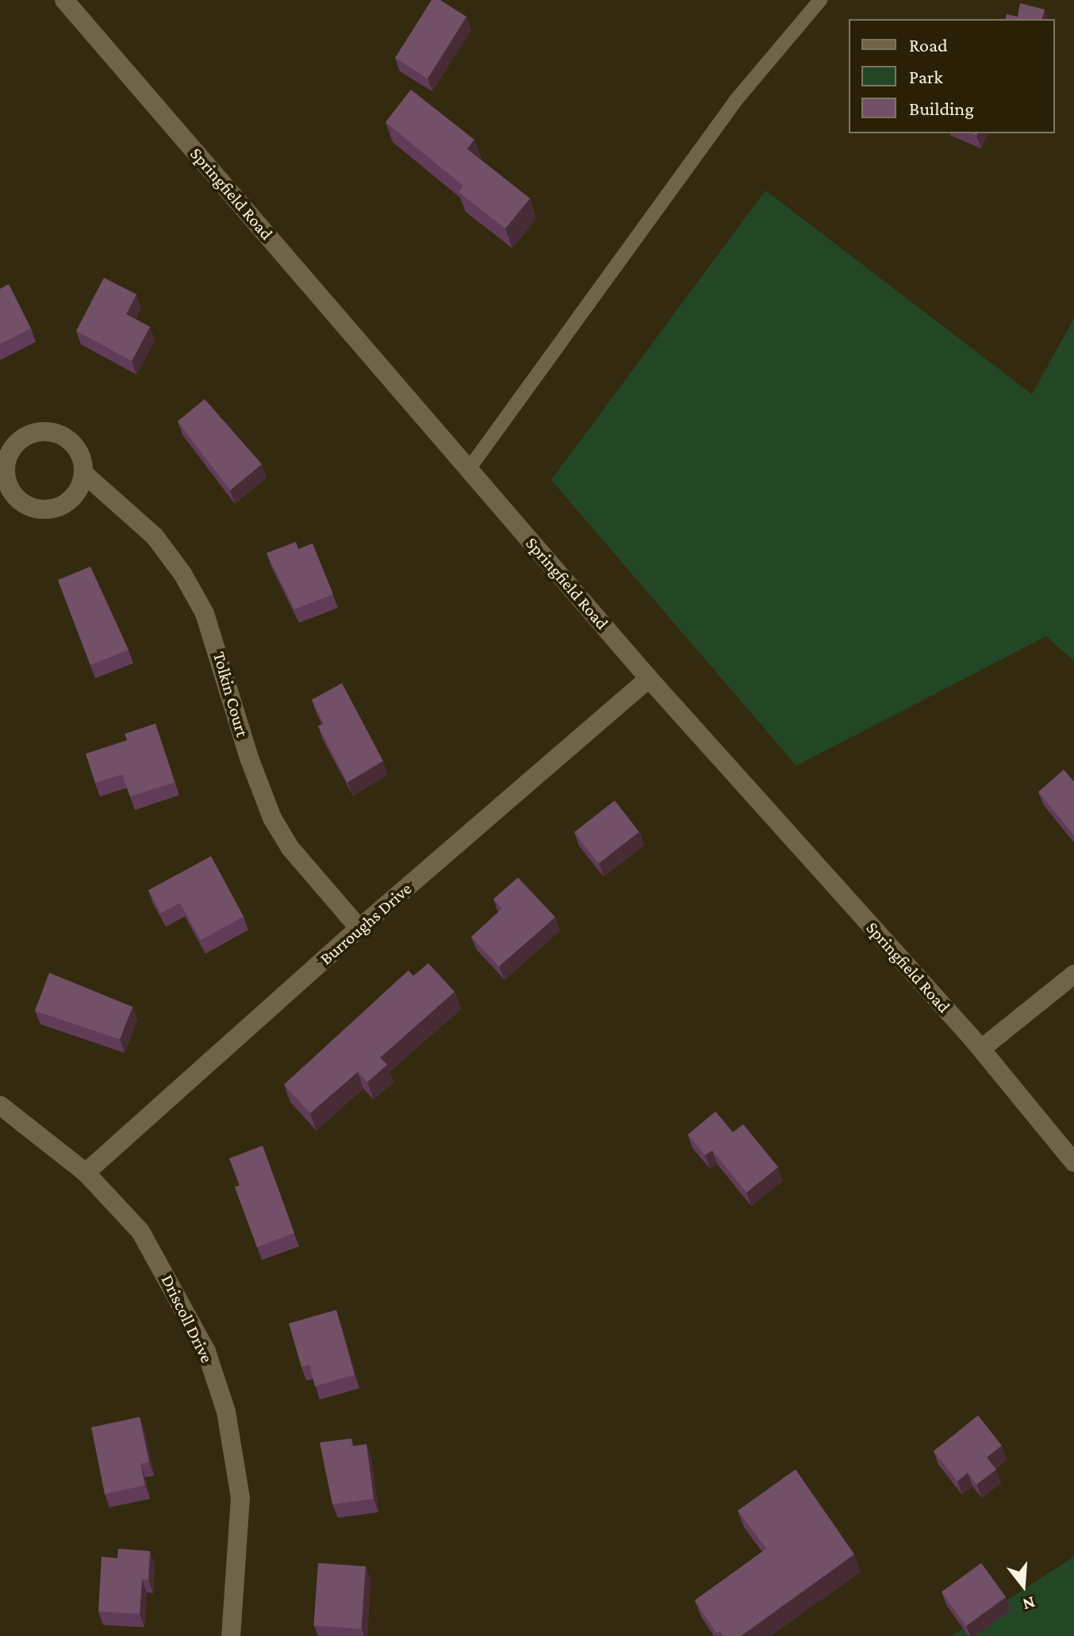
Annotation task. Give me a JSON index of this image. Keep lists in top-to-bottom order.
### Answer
{
  "streets": {
    "street": [
      "Springfield Road",
      "Tolkin Court",
      "Burroughs Drive",
      "Driscoll Drive"
    ]
  },
  "crossings": [
    ["Springfield Road", "Burroughs Drive"],
    ["Tolkin Court", "Burroughs Drive"],
    ["Burroughs Drive", "Driscoll Drive"]
  ],
  "legend": ["Road", "Park", "Building"],
  "north": "bottom"
}
